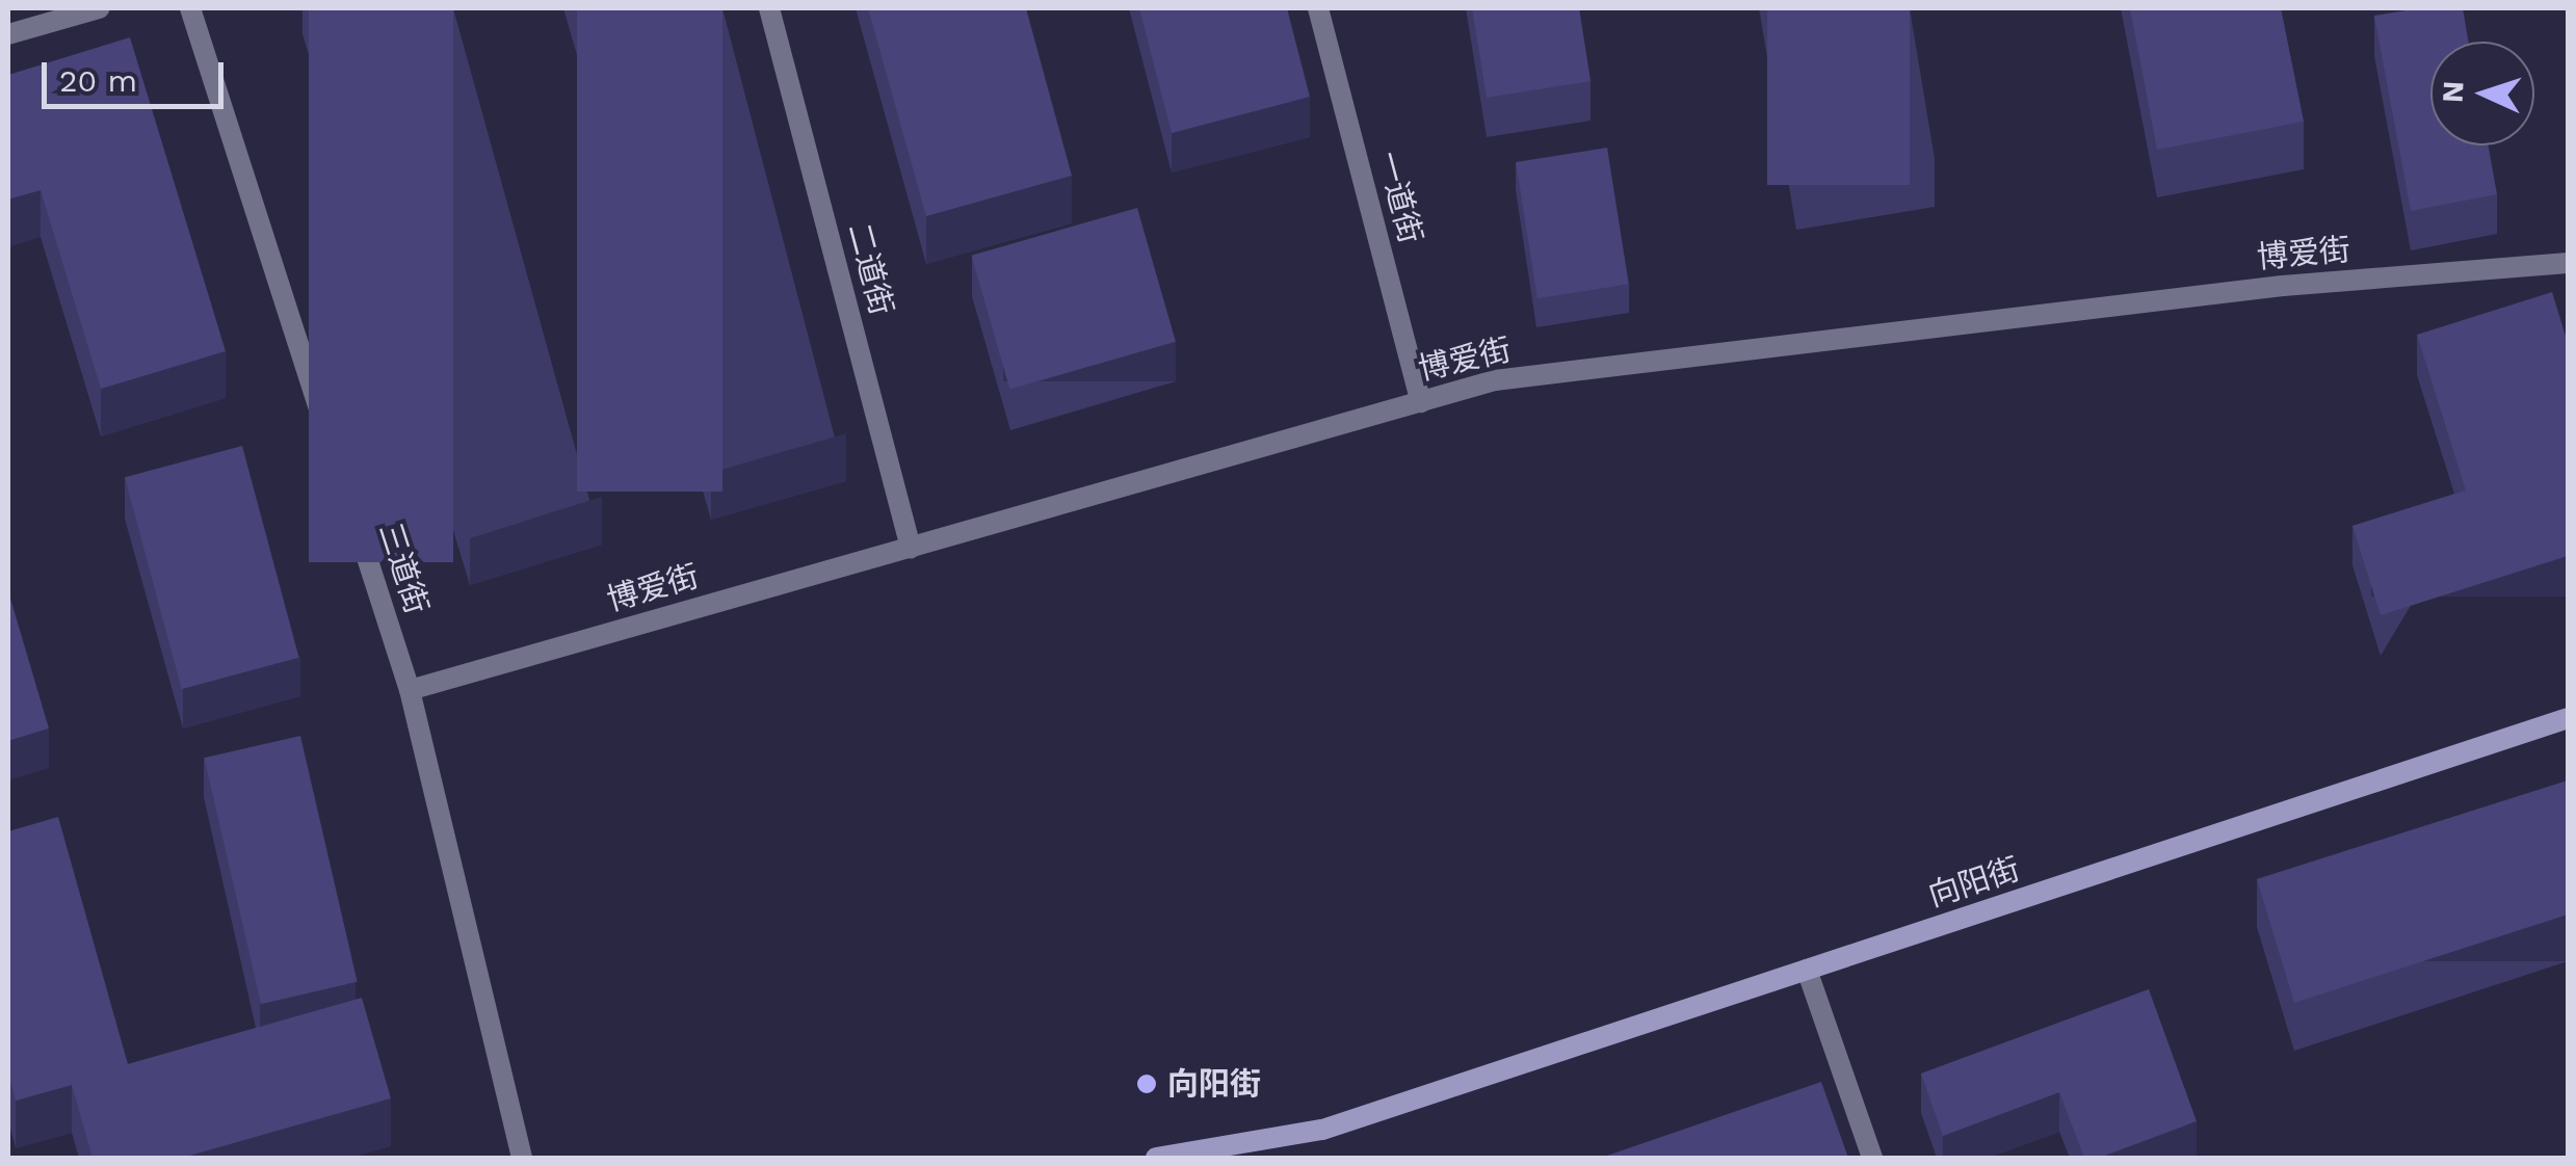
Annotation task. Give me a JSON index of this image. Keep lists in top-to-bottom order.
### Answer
{
  "streets": {
    "street": [
      "一道街",
      "博爱街",
      "二道街",
      "三道街",
      "向阳街"
    ]
  },
  "crossings": [
    ["一道街", "博爱街"],
    ["博爱街", "二道街"],
    ["博爱街", "三道街"]
  ],
  "places": ["向阳街"],
  "scale_bar": "20 m",
  "north": "left"
}
